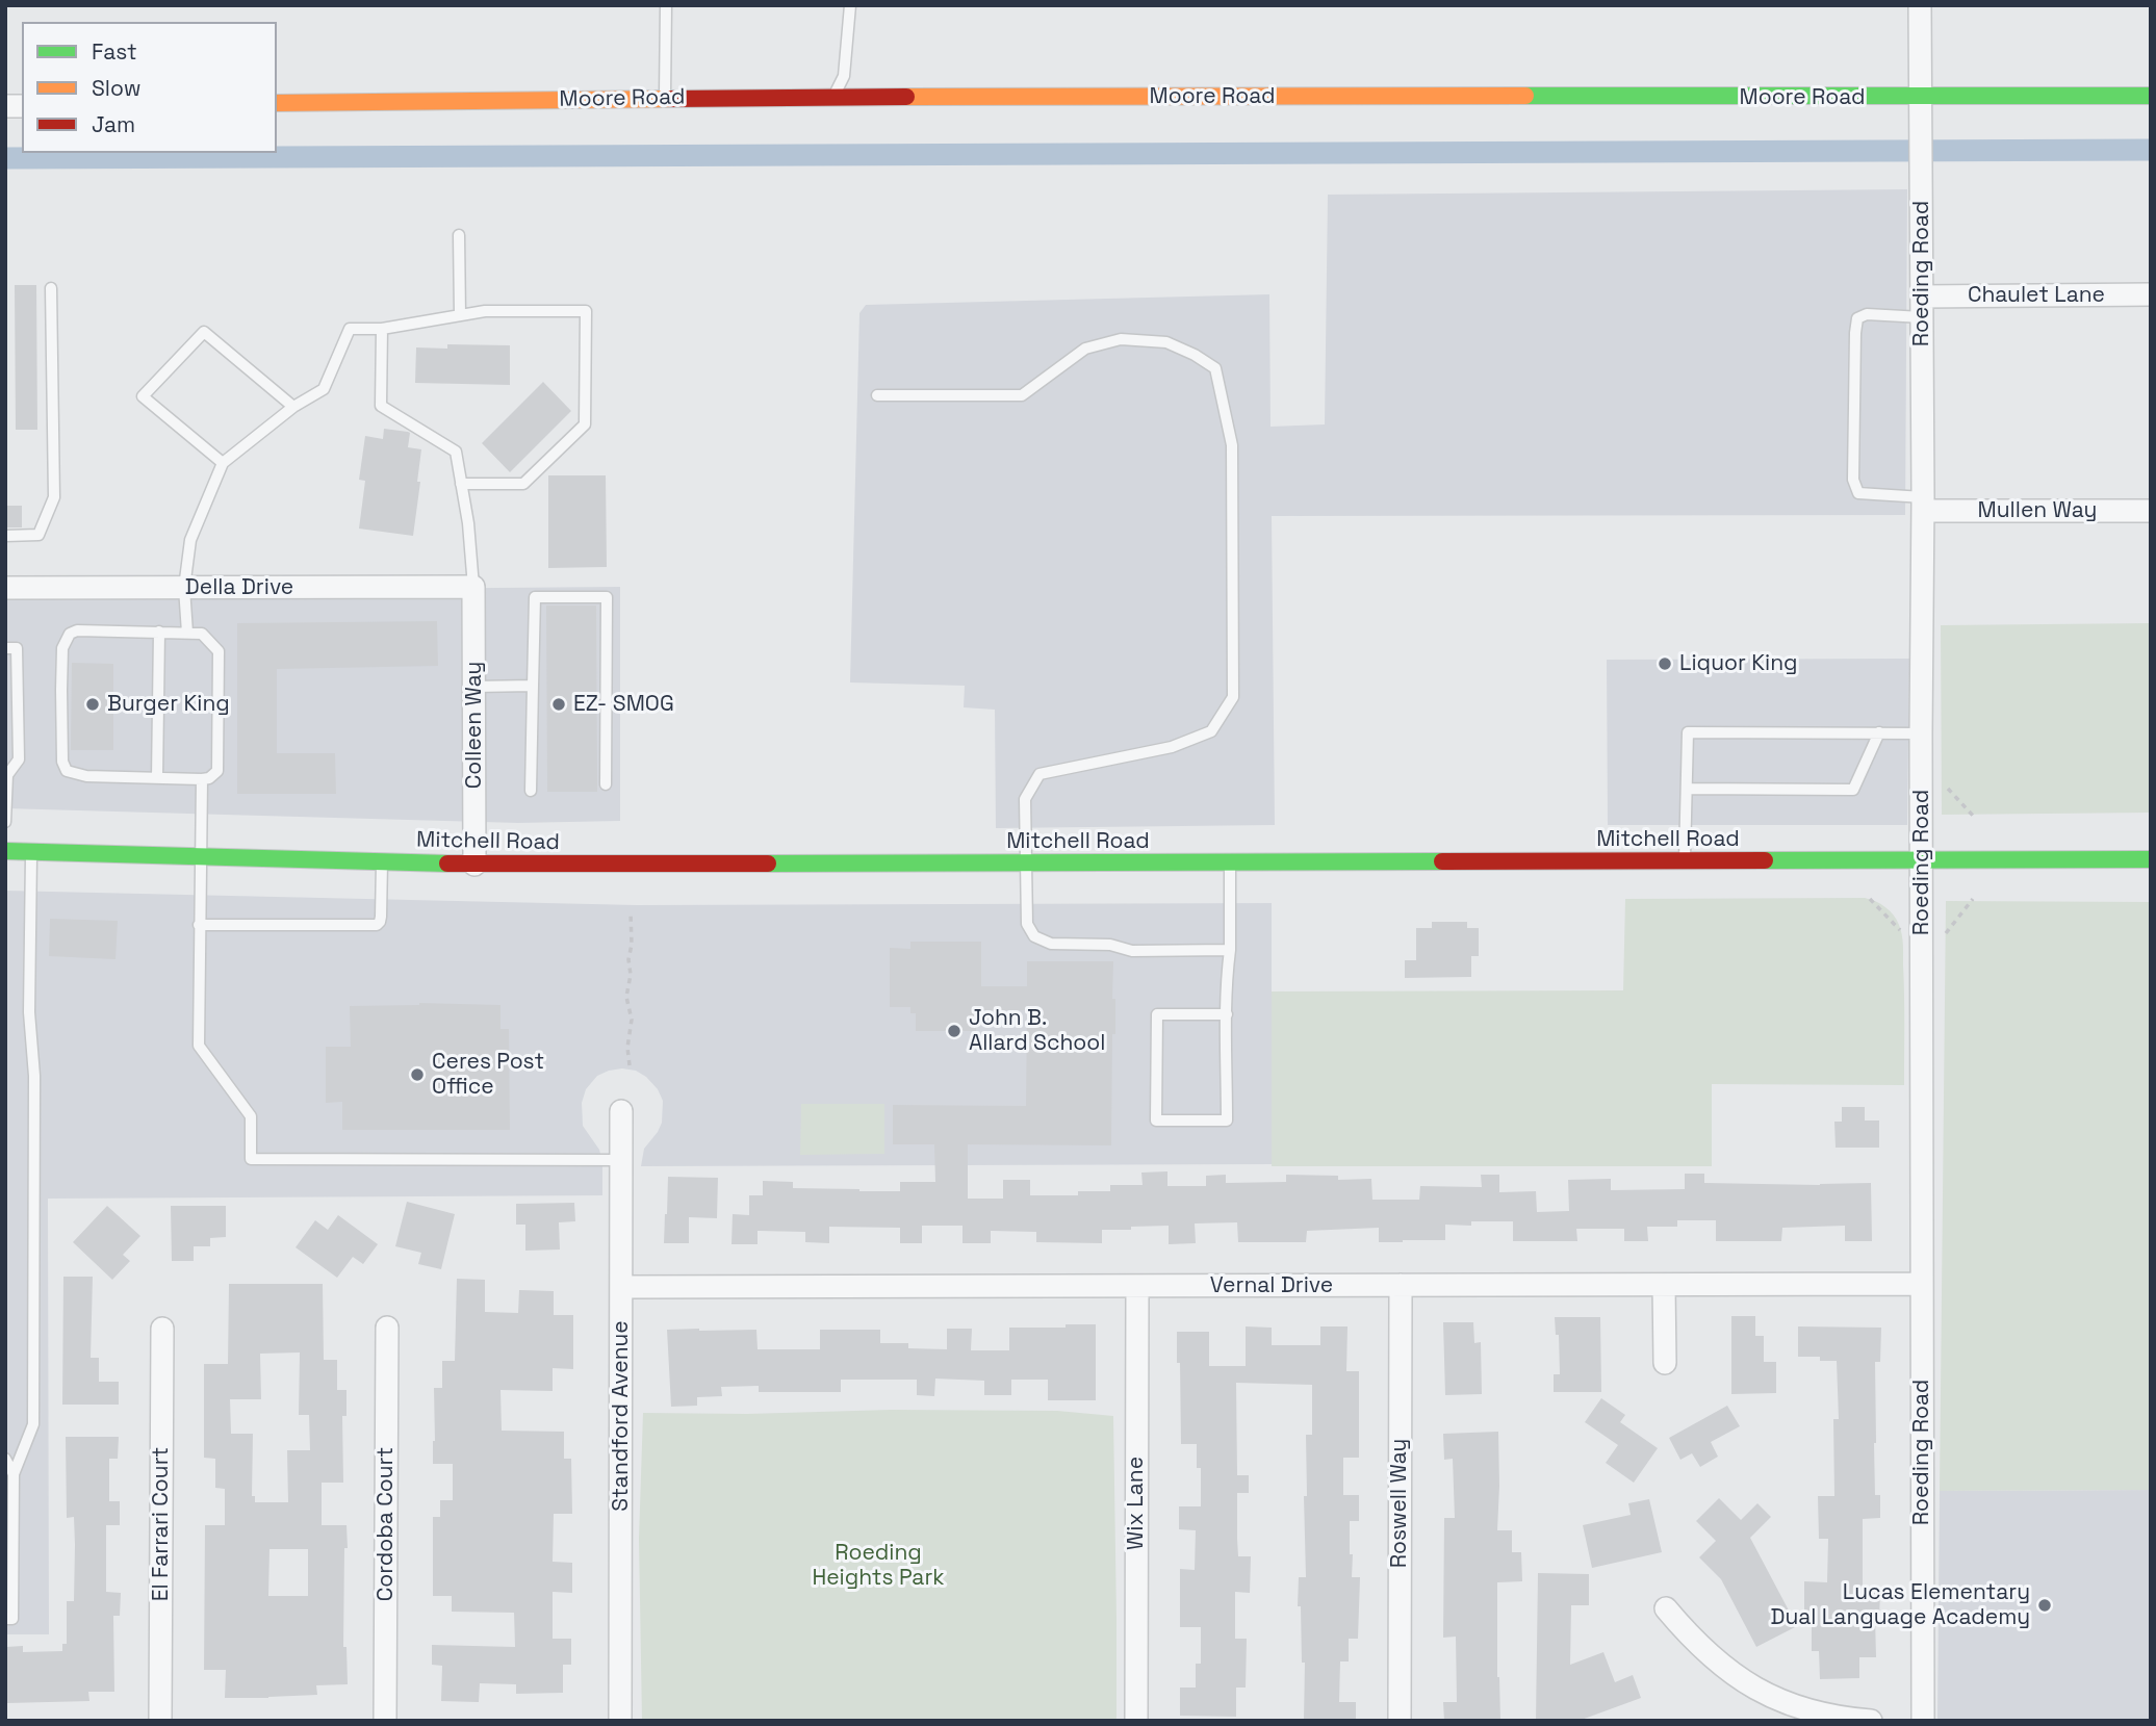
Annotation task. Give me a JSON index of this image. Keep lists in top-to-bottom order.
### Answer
{
  "streets": {
    "street": [
      "Moore Road",
      "Roeding Road",
      "Chaulet Lane",
      "Mullen Way",
      "Della Drive",
      "Colleen Way",
      "Mitchell Road",
      "Vernal Drive",
      "Standford Avenue",
      "Wix Lane",
      "Roswell Way",
      "El Farrari Court",
      "Cordoba Court"
    ]
  },
  "crossings": [
    ["Moore Road", "Roeding Road"],
    ["Roeding Road", "Chaulet Lane"],
    ["Roeding Road", "Mullen Way"],
    ["Roeding Road", "Mitchell Road"],
    ["Roeding Road", "Vernal Drive"],
    ["Della Drive", "Colleen Way"],
    ["Colleen Way", "Mitchell Road"],
    ["Vernal Drive", "Standford Avenue"],
    ["Vernal Drive", "Wix Lane"],
    ["Vernal Drive", "Roswell Way"]
  ],
  "parks": ["Roeding Heights Park"],
  "places": [
    "Liquor King",
    "Burger King",
    "EZ- SMOG",
    "John B. Allard School",
    "Ceres Post Office",
    "Lucas Elementary Dual Language Academy"
  ],
  "legend": ["Fast", "Slow", "Jam"]
}
